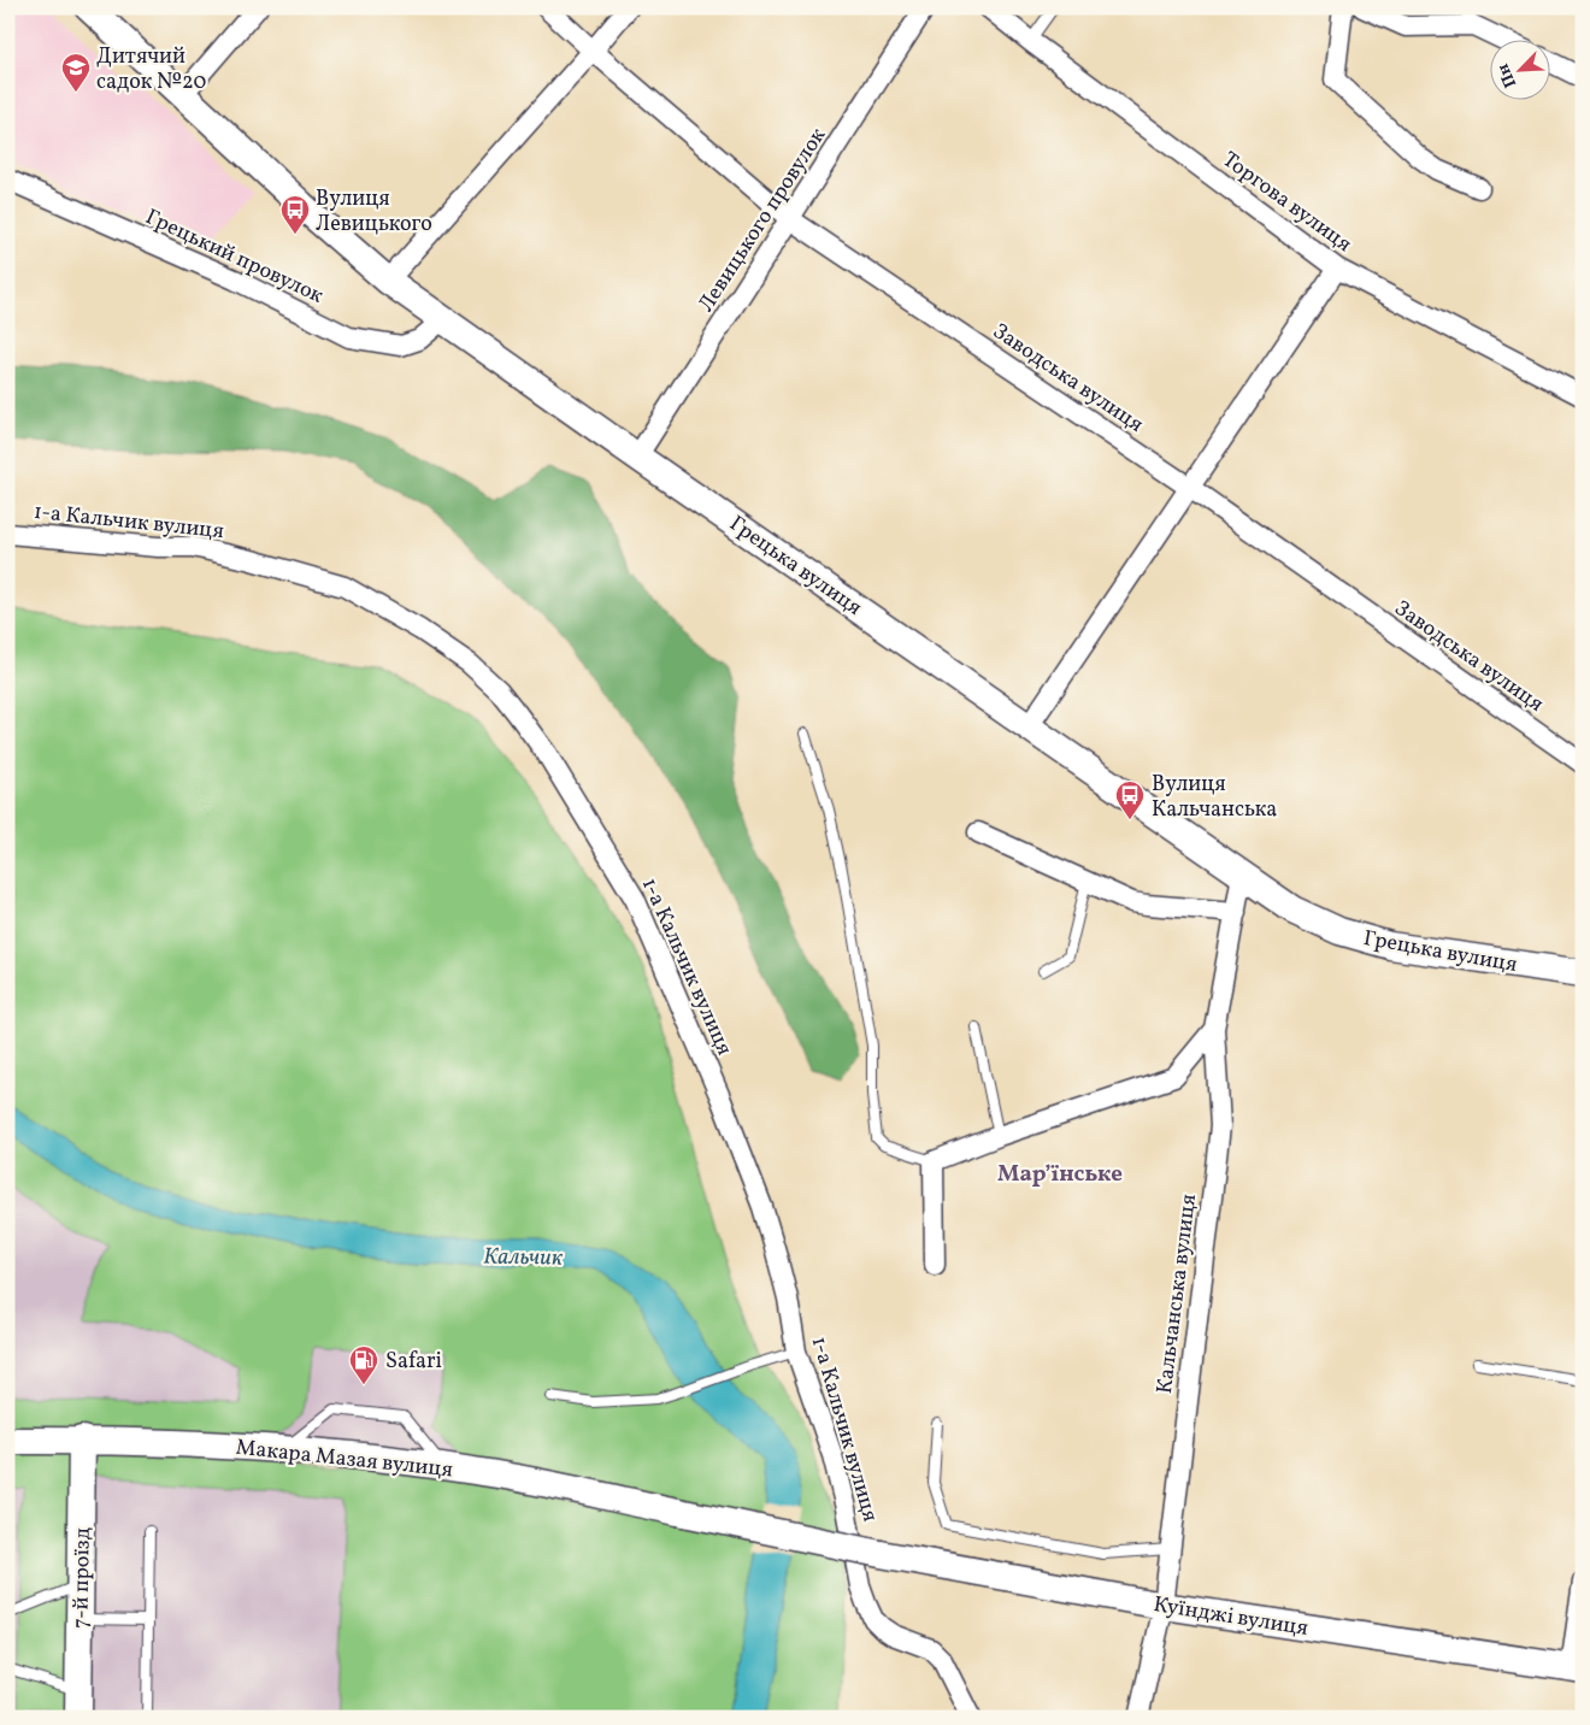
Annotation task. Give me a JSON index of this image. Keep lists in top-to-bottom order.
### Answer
{
  "streets": {
    "street": [
      "Торгова вулиця",
      "Левицького провулок",
      "Грецький провулок",
      "Заводська вулиця",
      "1-а Кальчик вулиця",
      "Грецька вулиця",
      "Кальчанська вулиця",
      "Макара Мазая вулиця",
      "7-й проїзд",
      "Куїнджі вулиця"
    ]
  },
  "crossings": [
    ["Левицького провулок", "Заводська вулиця"],
    ["Левицького провулок", "Грецька вулиця"],
    ["Грецький провулок", "Грецька вулиця"],
    ["Грецька вулиця", "Кальчанська вулиця"],
    ["Кальчанська вулиця", "Куїнджі вулиця"],
    ["Макара Мазая вулиця", "7-й проїзд"],
    ["Макара Мазая вулиця", "Куїнджі вулиця"]
  ],
  "districts": ["Мар’їнське"],
  "water": ["Кальчик"],
  "places": {
    "school or university": ["Дитячий садок №20"],
    "bus stop": ["Вулиця Левицького", "Вулиця Кальчанська"],
    "fuel station": ["Safari"]
  },
  "north": "bottom left"
}
